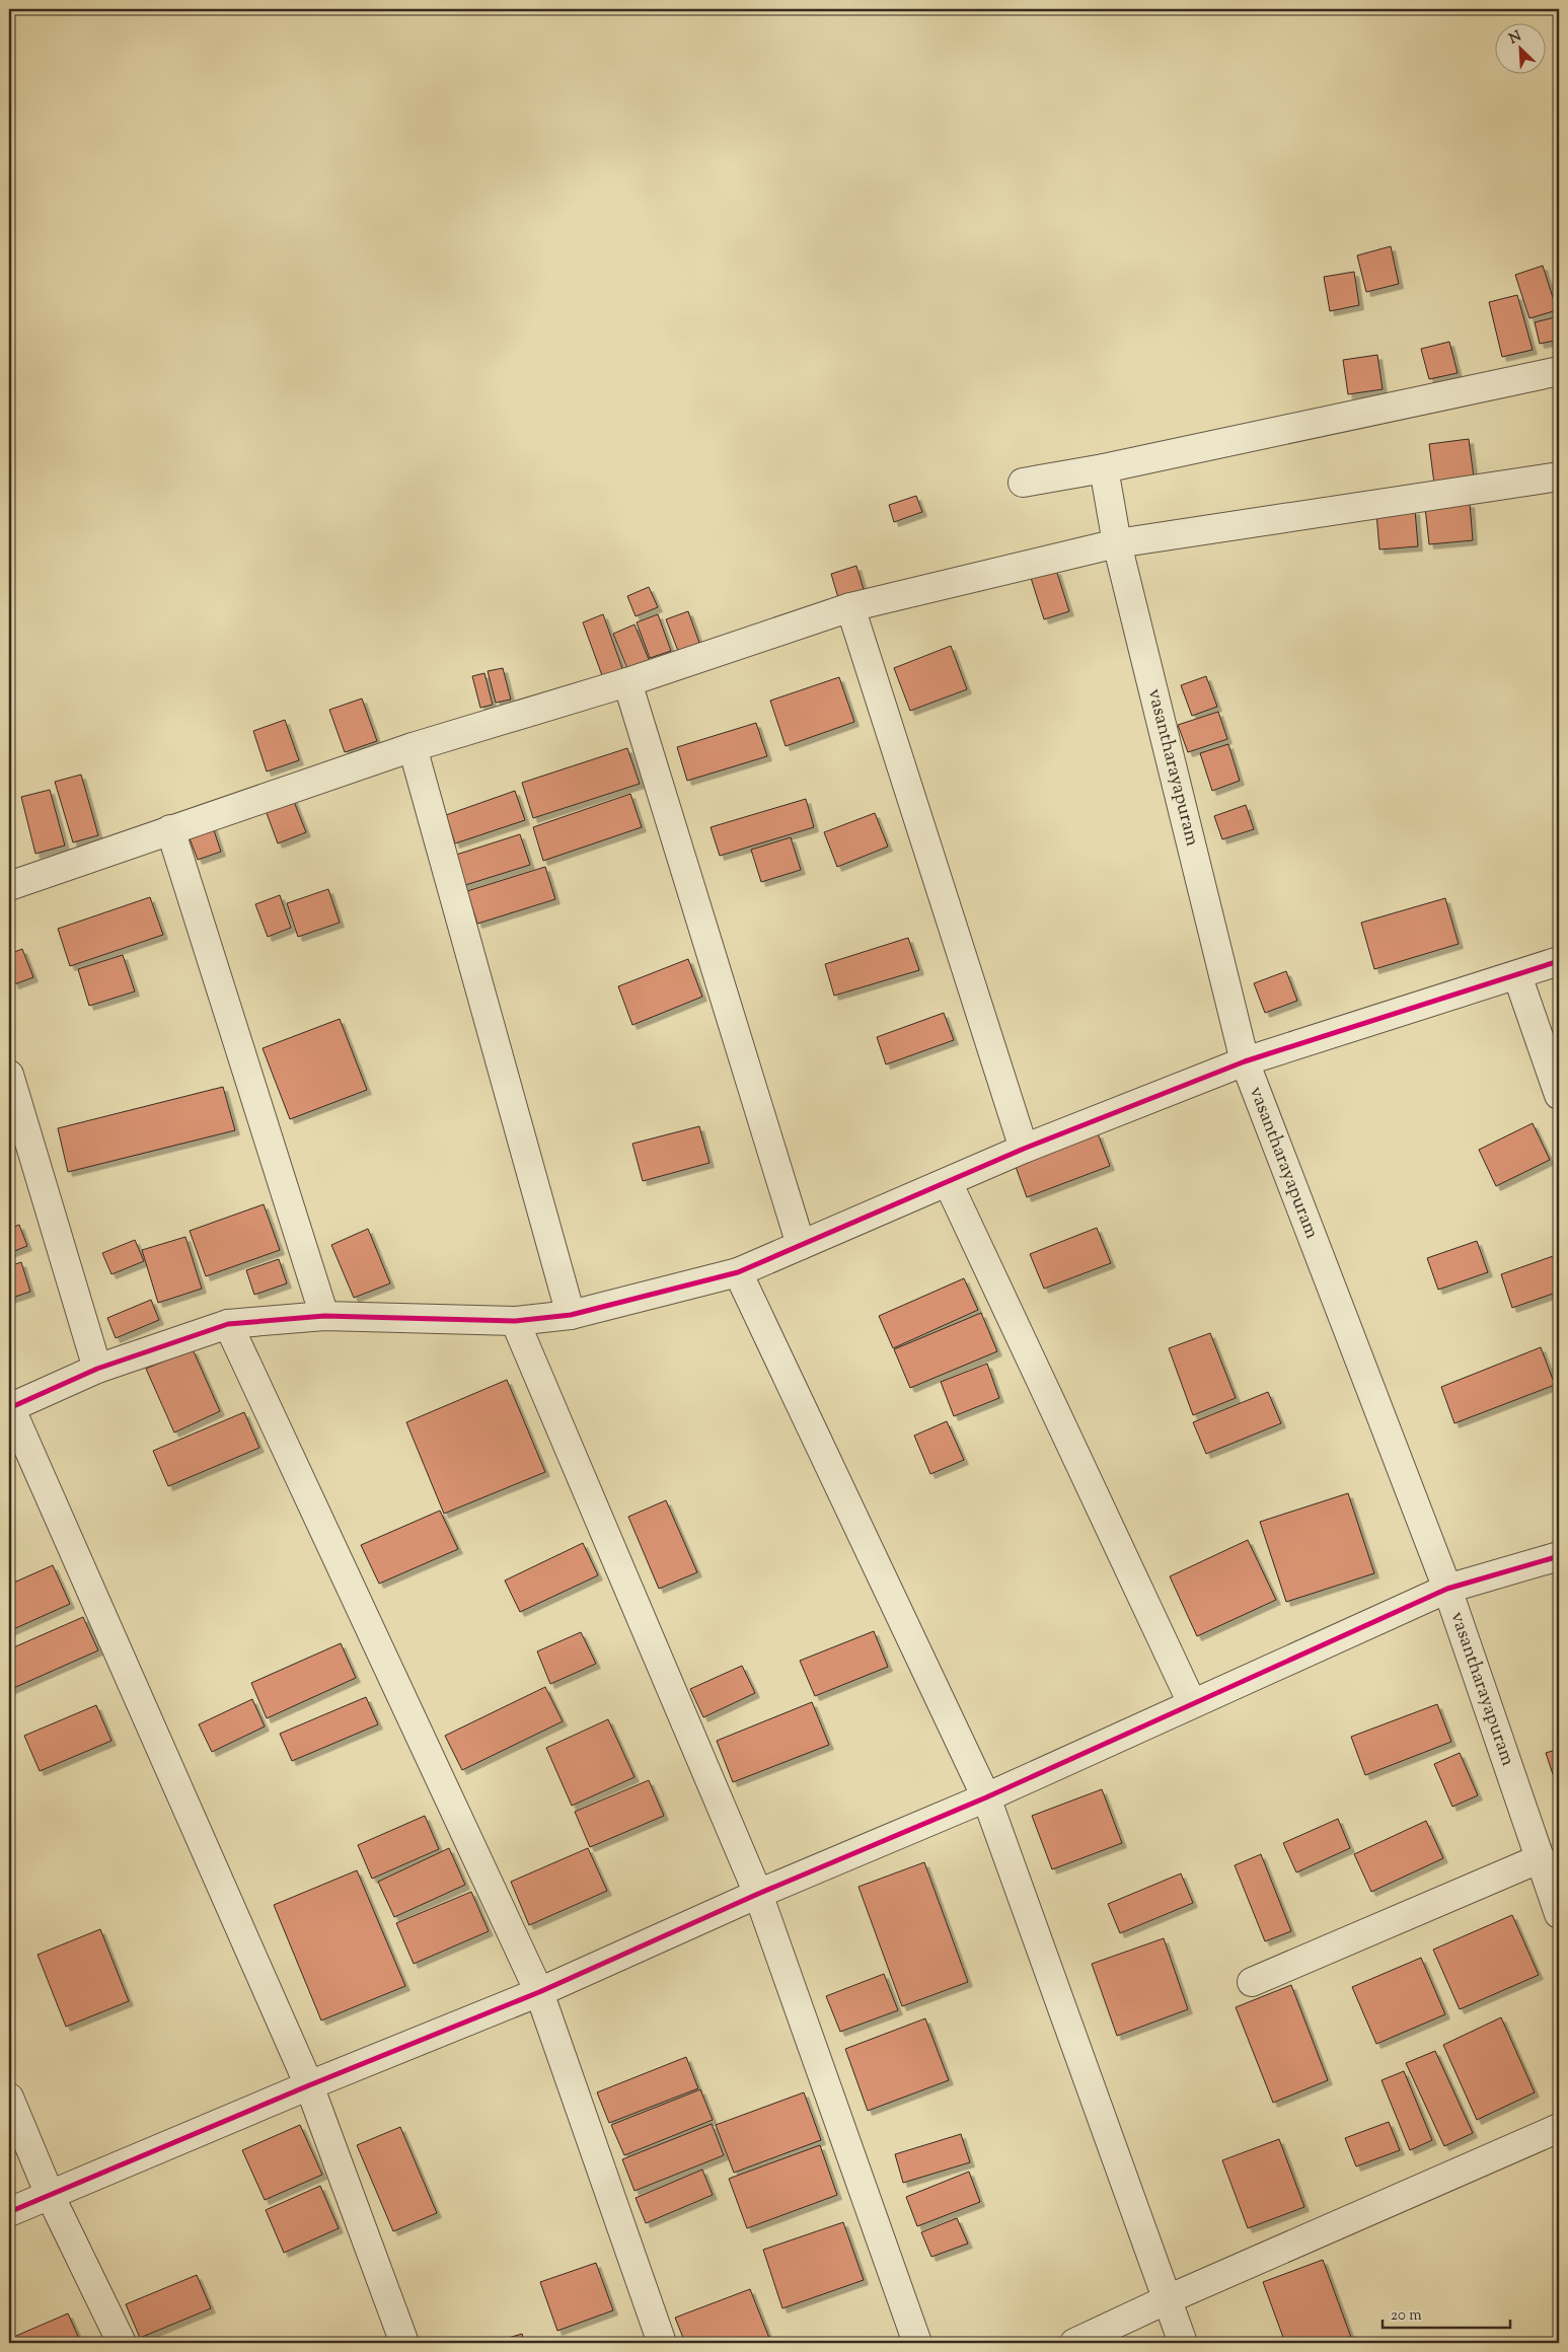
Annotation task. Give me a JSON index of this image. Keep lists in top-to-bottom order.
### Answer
{
  "streets": {
    "street": ["vasantharayapuram"]
  },
  "scale_bar": "20 m",
  "north": "top left"
}
